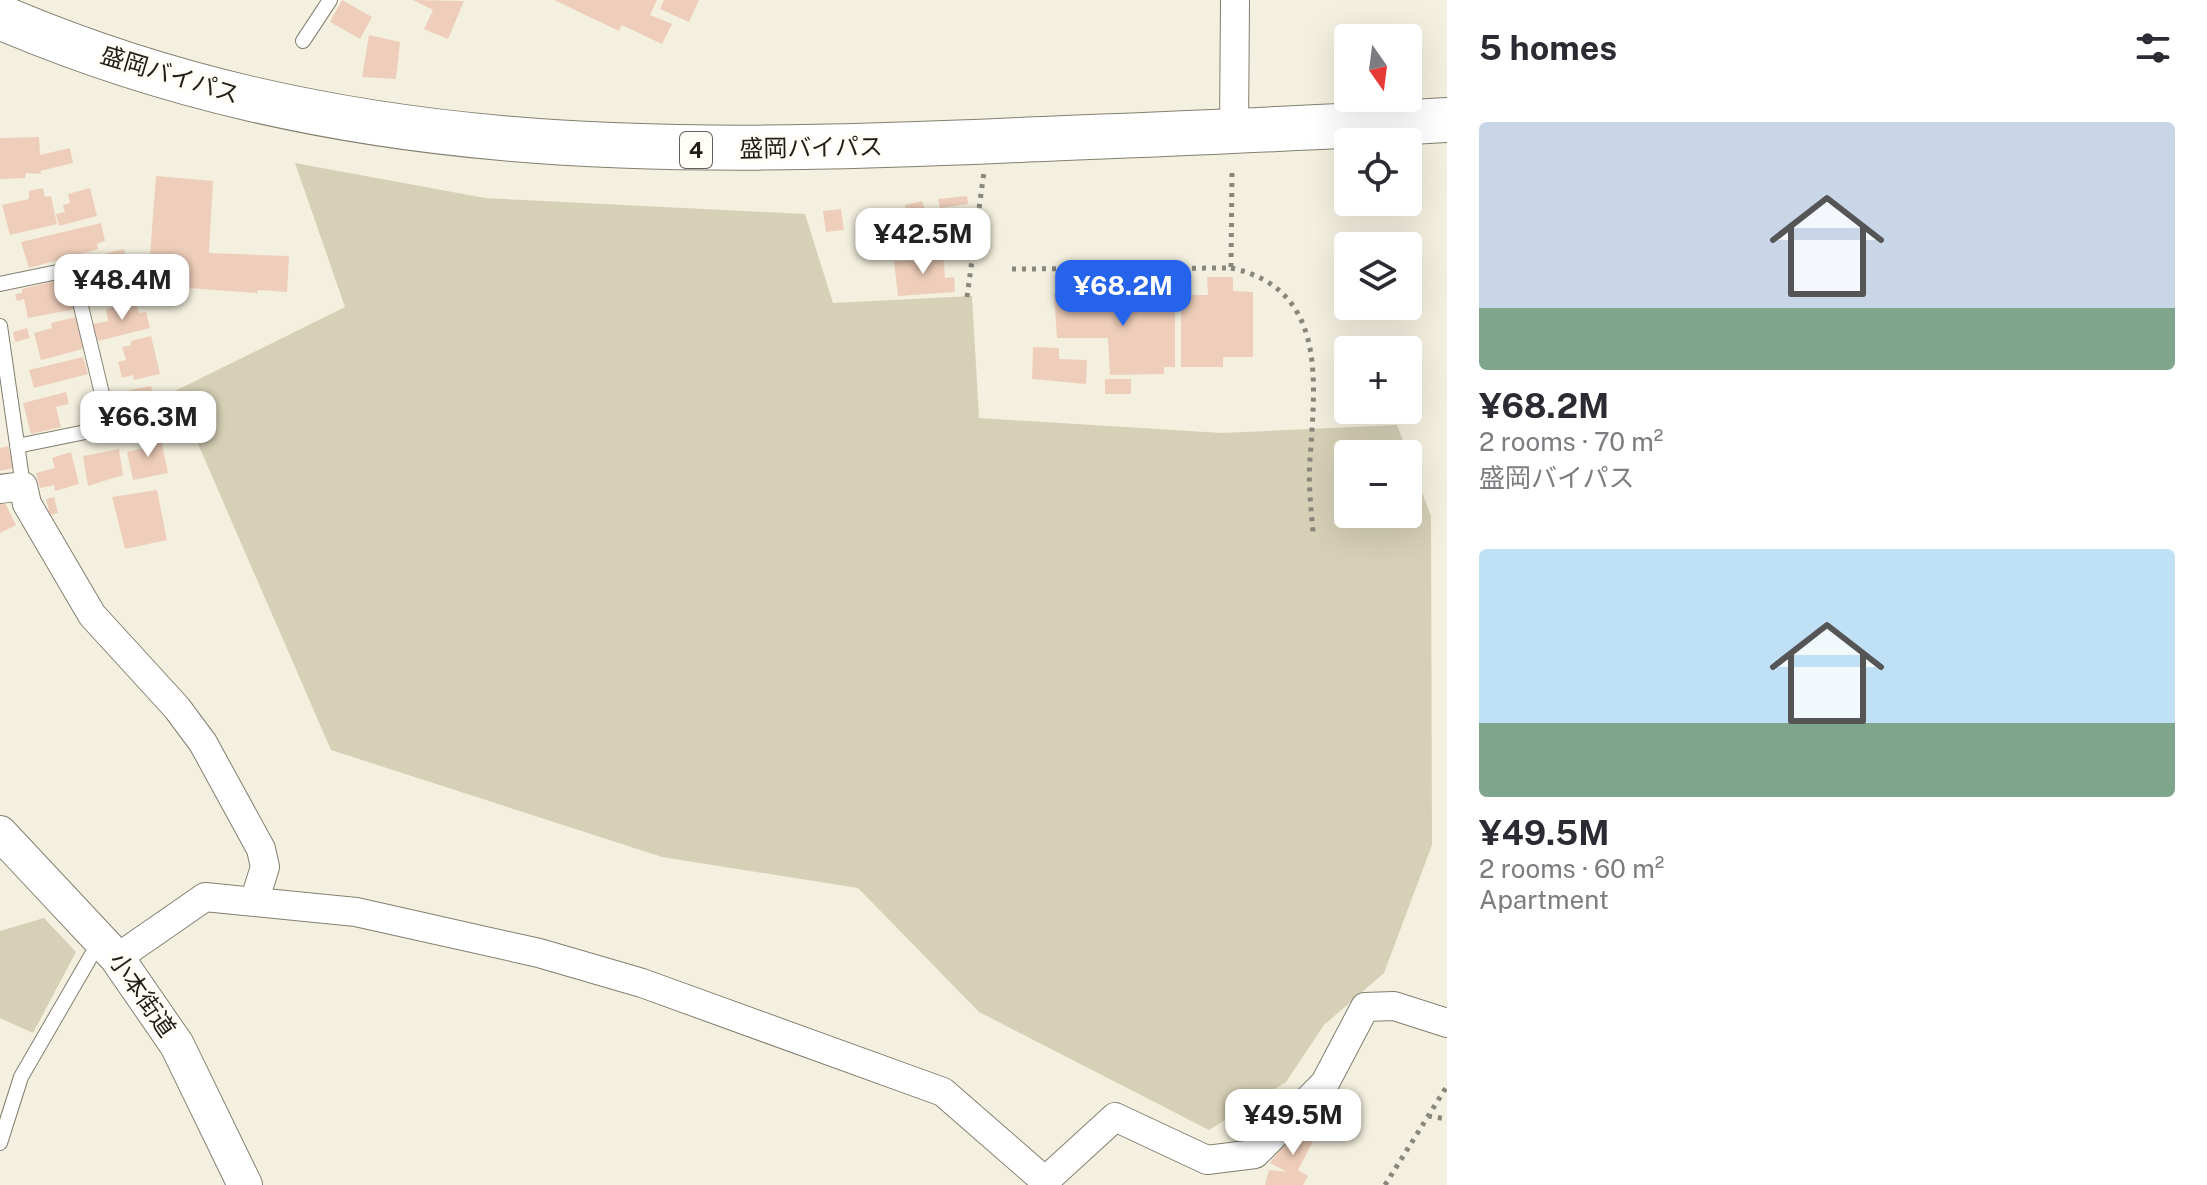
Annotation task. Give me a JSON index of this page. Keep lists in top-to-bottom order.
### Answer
{
  "streets": {
    "highway": ["盛岡バイパス", "4"],
    "street": ["小本街道"]
  },
  "north": "bottom",
  "page": {
    "heading": "5 homes",
    "map_buttons": ["+", "−"],
    "list": [
      {
        "name": "¥68.2M",
        "note": "2 rooms · 70 m² · 盛岡バイパス"
      },
      {
        "name": "¥49.5M",
        "note": "2 rooms · 60 m² · Apartment"
      }
    ],
    "price": [
      "¥42.5M",
      "¥48.4M",
      "¥68.2M",
      "¥66.3M",
      "¥49.5M"
    ]
  }
}
